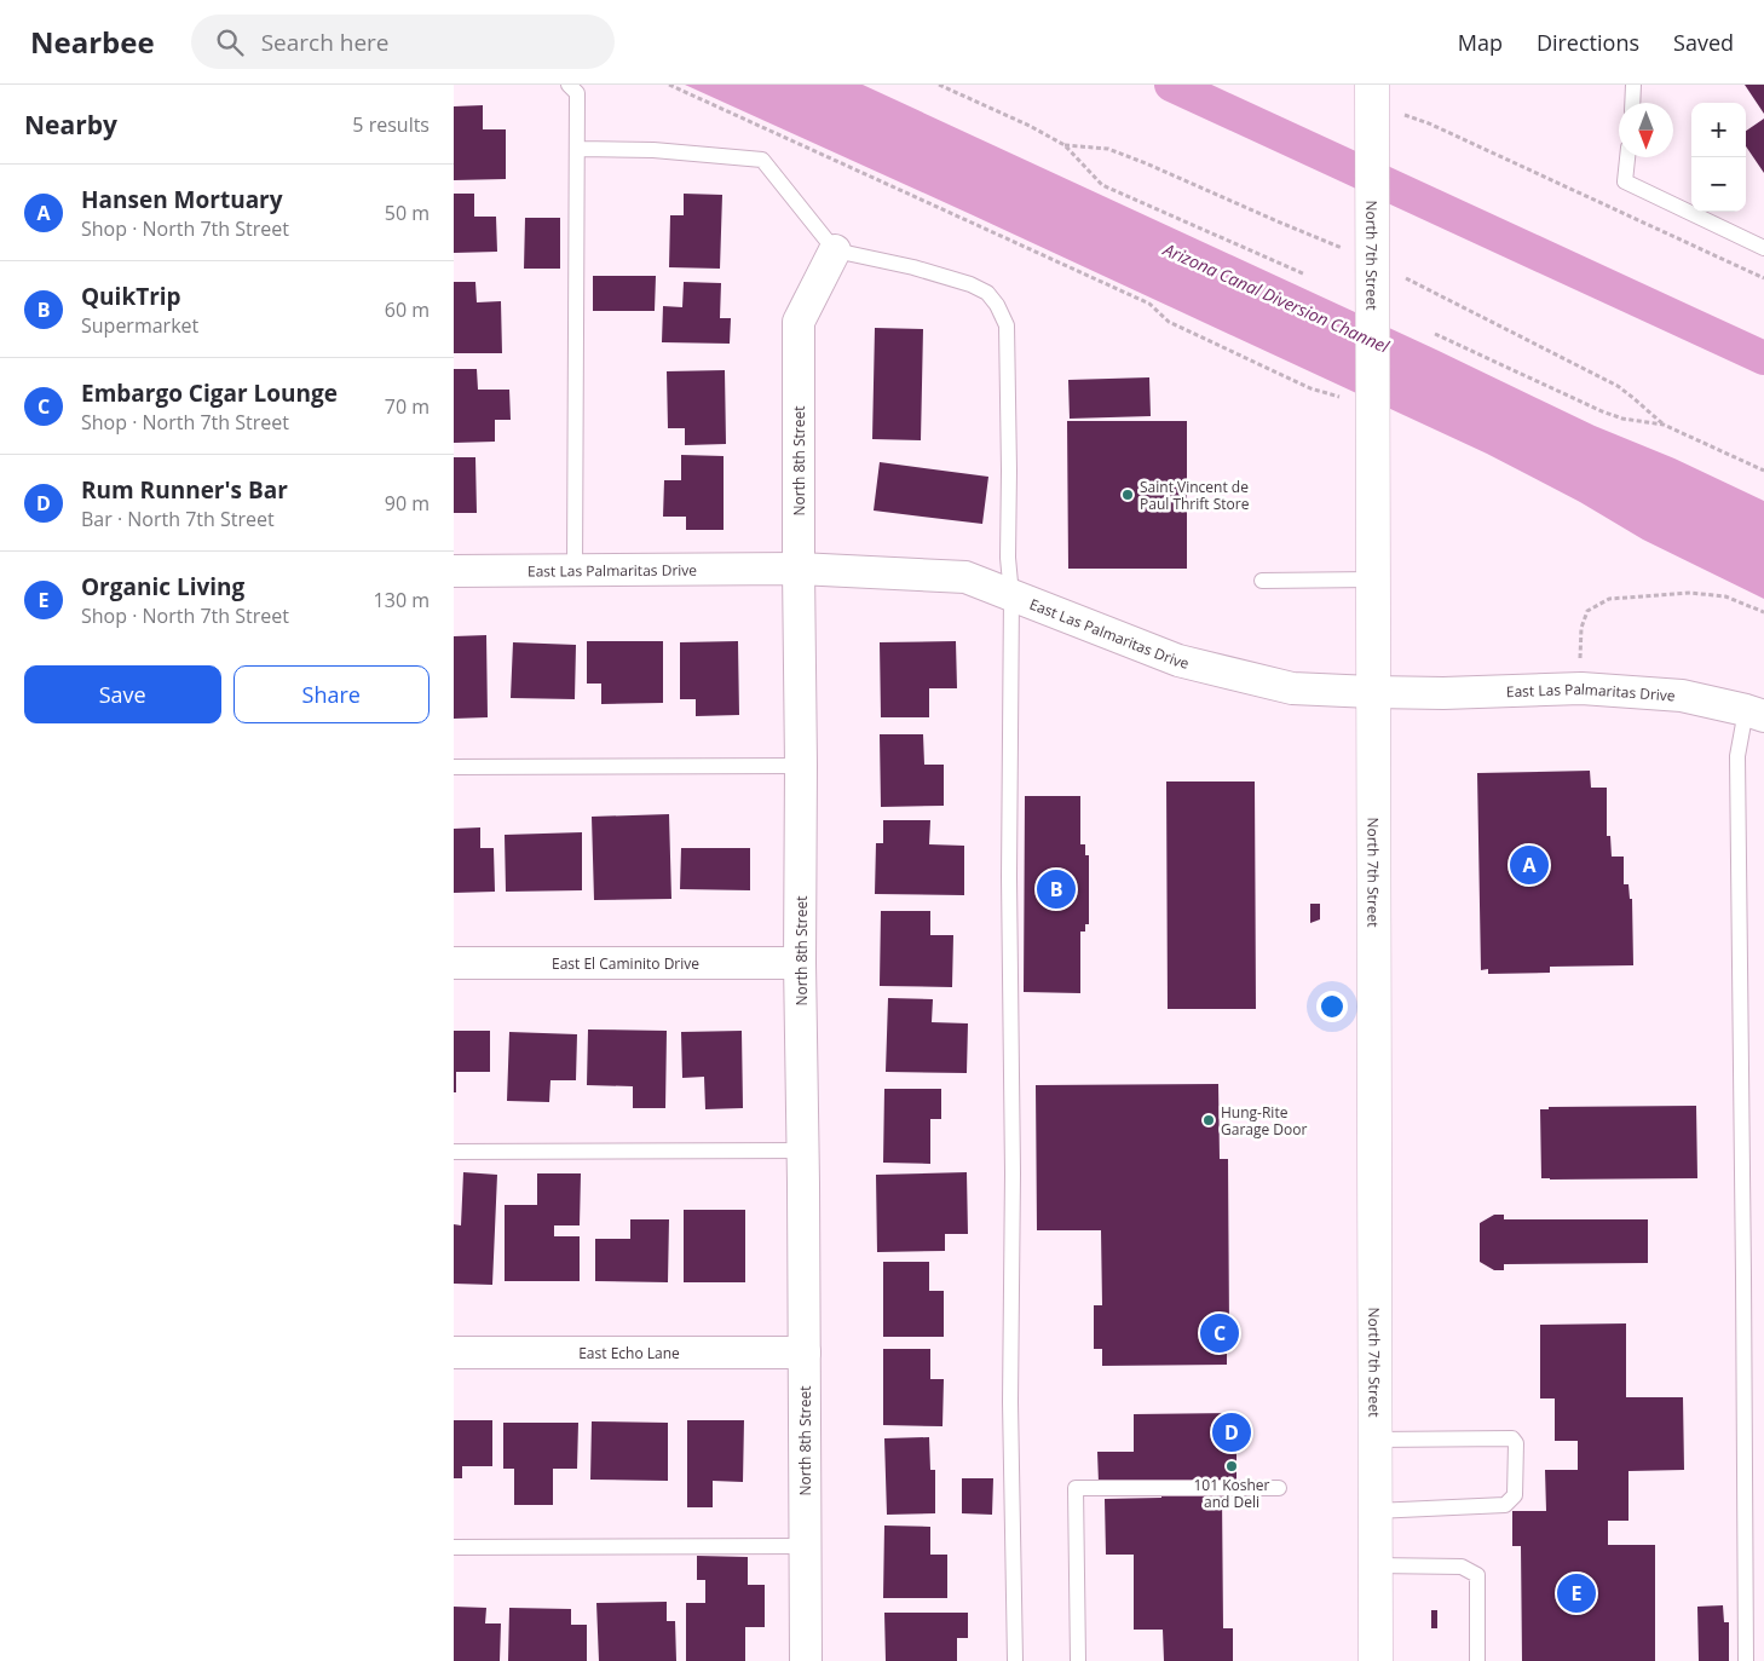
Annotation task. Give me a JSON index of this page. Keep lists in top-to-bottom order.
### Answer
{
  "streets": {
    "main road": ["North 7th Street"],
    "street": [
      "North 8th Street",
      "East Las Palmaritas Drive",
      "East El Caminito Drive",
      "East Echo Lane"
    ]
  },
  "crossings": [
    ["North 7th Street", "East Las Palmaritas Drive"],
    ["North 8th Street", "East Las Palmaritas Drive"],
    ["North 8th Street", "East El Caminito Drive"],
    ["North 8th Street", "East Echo Lane"]
  ],
  "water": ["Arizona Canal Diversion Channel"],
  "places": ["Saint Vincent de Paul Thrift Store", "Hung-Rite Garage Door", "101 Kosher and Deli"],
  "north": "bottom",
  "page": {
    "header": "Nearbee",
    "search": "Search here",
    "nav": ["Map", "Directions", "Saved"],
    "heading": ["Nearby", "5 results"],
    "map_buttons": ["+", "−"],
    "list": [
      {
        "mark": "A",
        "name": "Hansen Mortuary",
        "note": "Shop · North 7th Street",
        "value": "50 m"
      },
      {
        "mark": "B",
        "name": "QuikTrip",
        "note": "Supermarket",
        "value": "60 m"
      },
      {
        "mark": "C",
        "name": "Embargo Cigar Lounge",
        "note": "Shop · North 7th Street",
        "value": "70 m"
      },
      {
        "mark": "D",
        "name": "Rum Runner's Bar",
        "note": "Bar · North 7th Street",
        "value": "90 m"
      },
      {
        "mark": "E",
        "name": "Organic Living",
        "note": "Shop · North 7th Street",
        "value": "130 m"
      }
    ],
    "buttons": ["Save", "Share"],
    "pins": [
      "A",
      "B",
      "C",
      "D",
      "E"
    ]
  }
}
